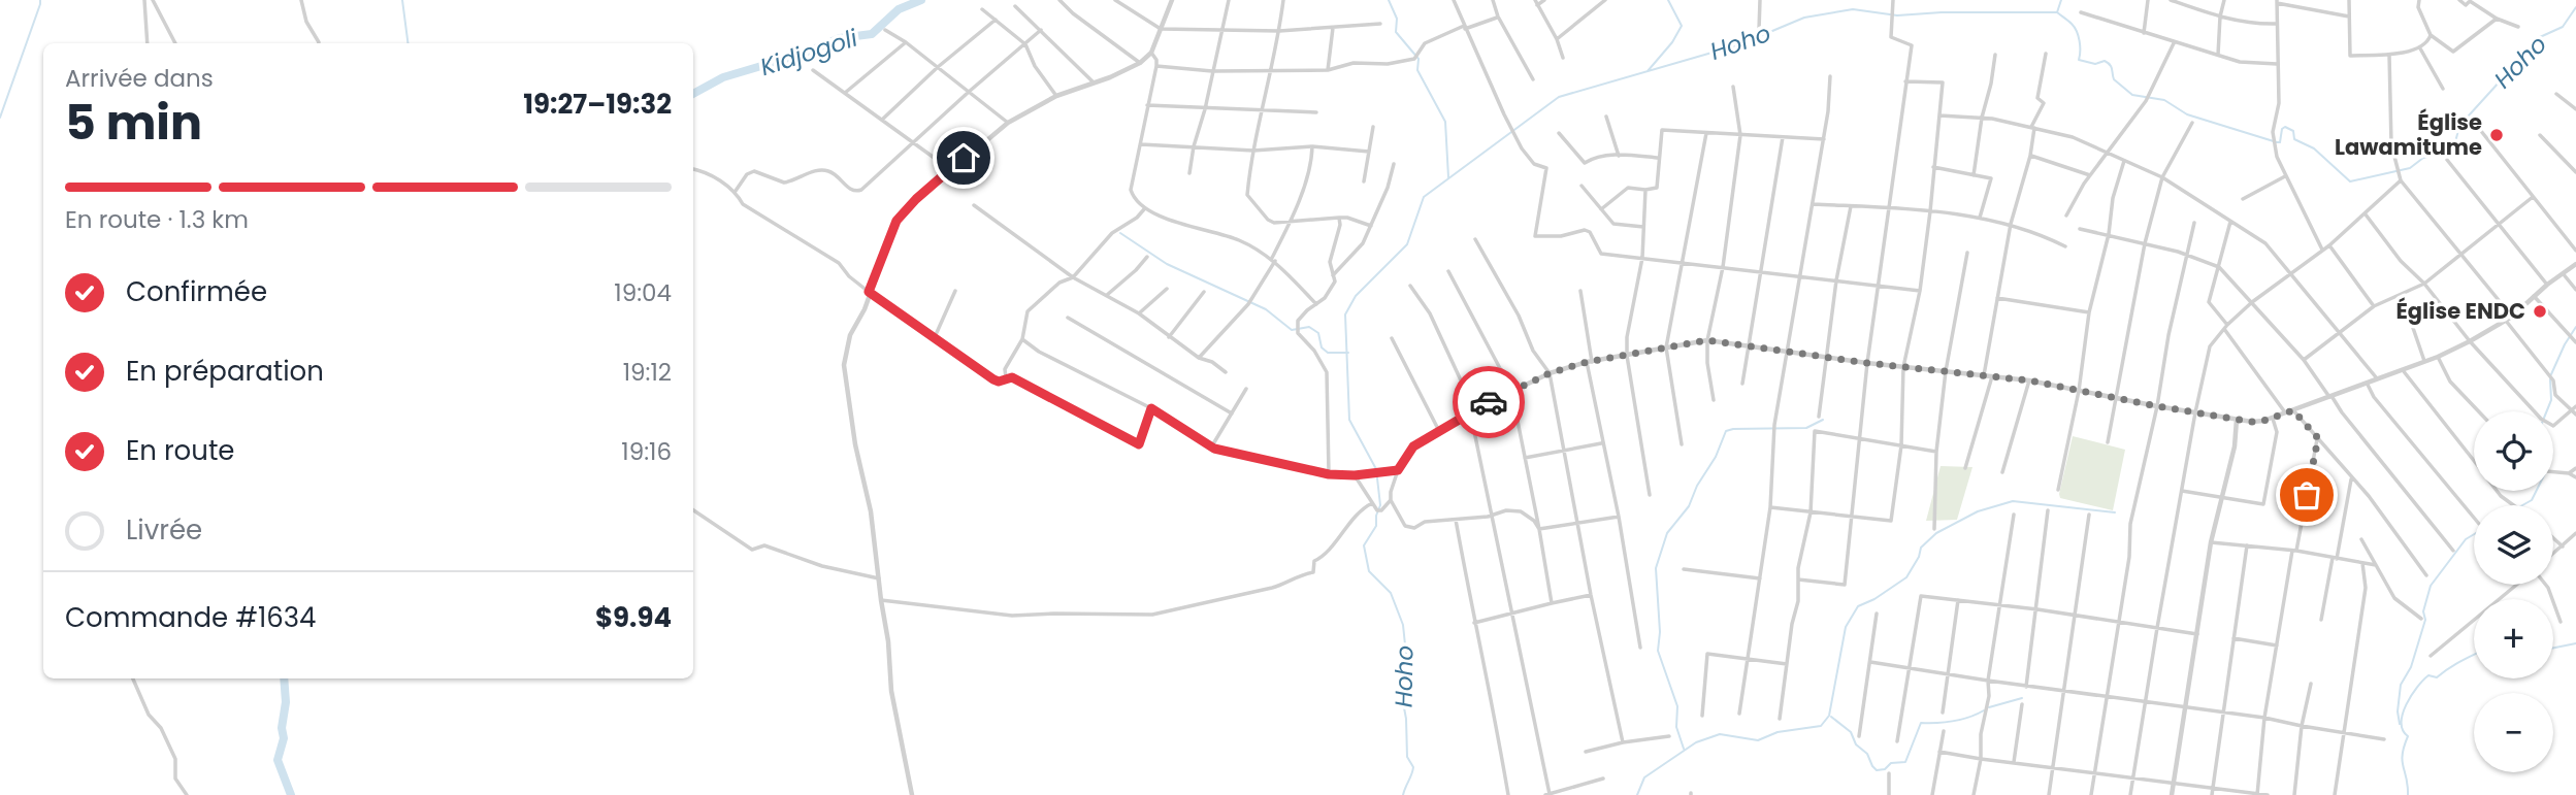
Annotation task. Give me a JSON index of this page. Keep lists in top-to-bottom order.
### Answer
{
  "water": ["Hoho", "Kidjogoli"],
  "places": ["Église Lawamitume", "Église ENDC"],
  "page": {
    "heading": ["5 min", "Arrivée dans", "19:27–19:32"],
    "panel": ["Commande #1634", "$9.94"],
    "bar": "En route · 1.3 km",
    "list": [
      ["Confirmée", "19:04"],
      ["En préparation", "19:12"],
      ["En route", "19:16"],
      "Livrée"
    ],
    "map_buttons": ["+", "−"]
  }
}
